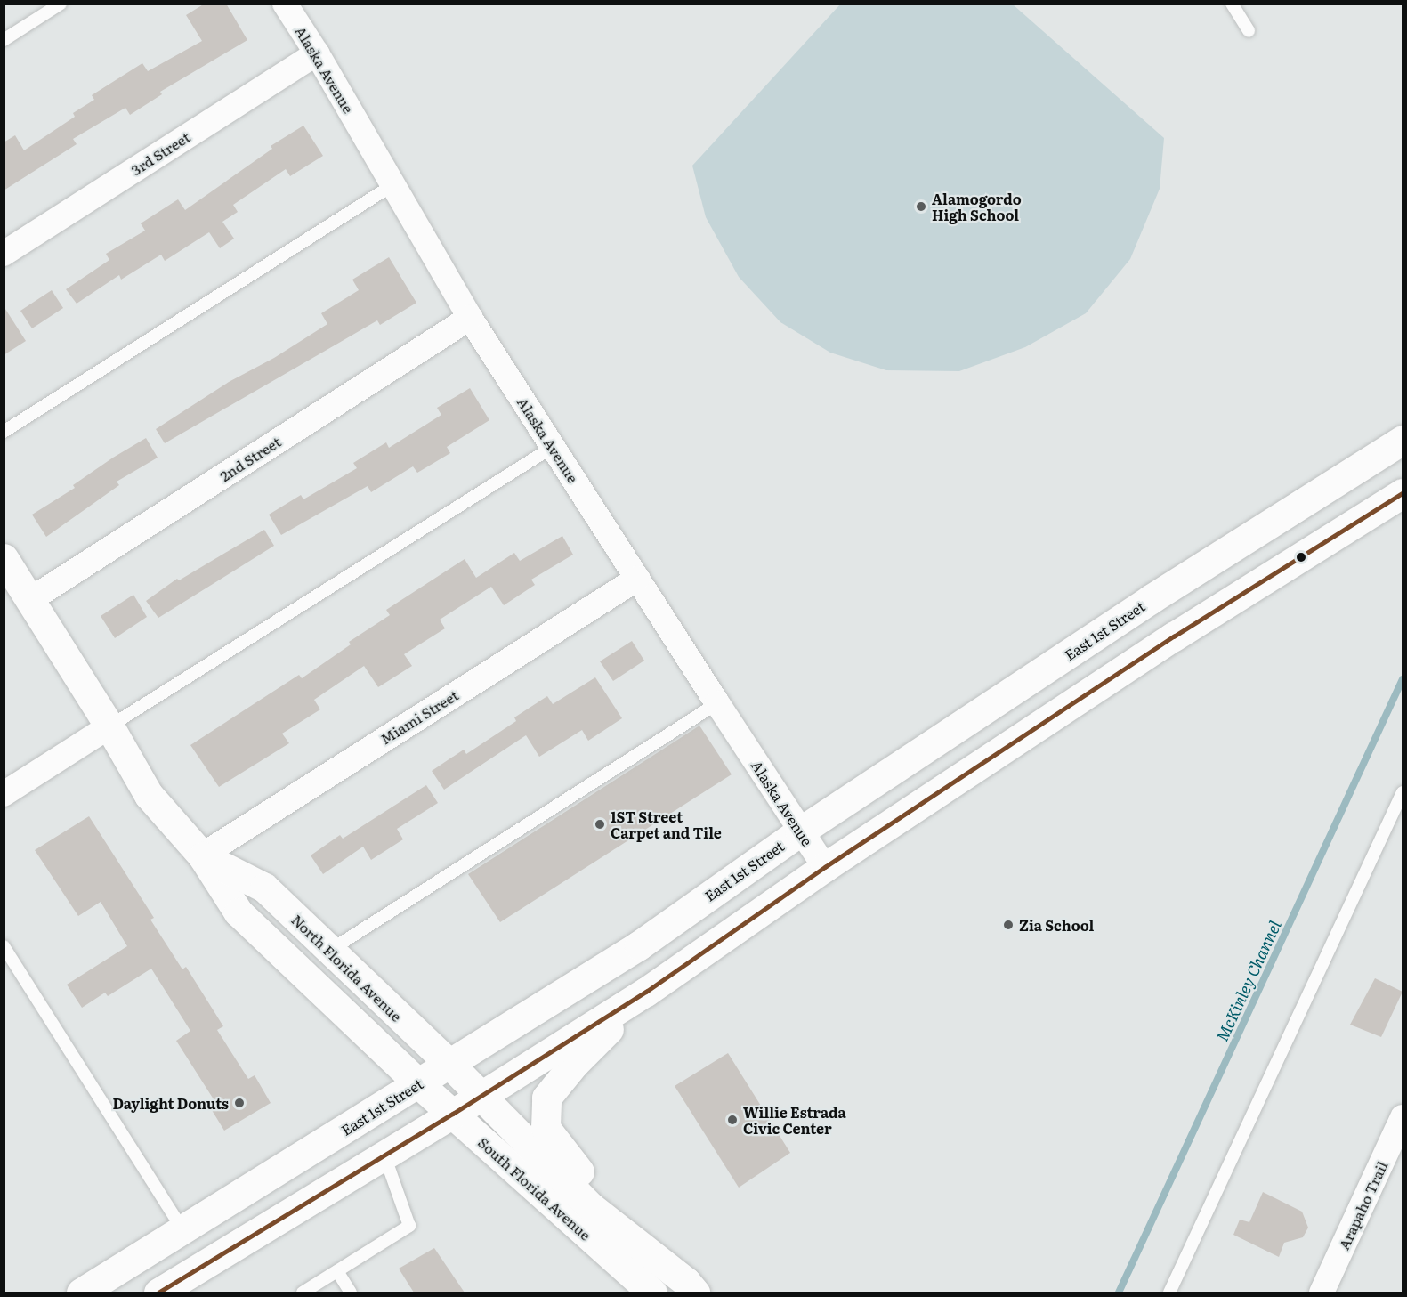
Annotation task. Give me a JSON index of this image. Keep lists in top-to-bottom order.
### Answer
{
  "streets": {
    "main road": ["East 1st Street", "North Florida Avenue", "South Florida Avenue"],
    "street": [
      "Alaska Avenue",
      "3rd Street",
      "2nd Street",
      "Miami Street",
      "Arapaho Trail"
    ]
  },
  "crossings": [
    ["Alaska Avenue", "3rd Street"],
    ["Alaska Avenue", "2nd Street"],
    ["Alaska Avenue", "East 1st Street"],
    ["Alaska Avenue", "Miami Street"],
    ["2nd Street", "North Florida Avenue"],
    ["East 1st Street", "North Florida Avenue"],
    ["East 1st Street", "South Florida Avenue"],
    ["Miami Street", "North Florida Avenue"],
    ["North Florida Avenue", "South Florida Avenue"]
  ],
  "water": ["McKinley Channel"],
  "places": [
    "Alamogordo High School",
    "1ST Street Carpet and Tile",
    "Zia School",
    "Daylight Donuts",
    "Willie Estrada Civic Center"
  ]
}
